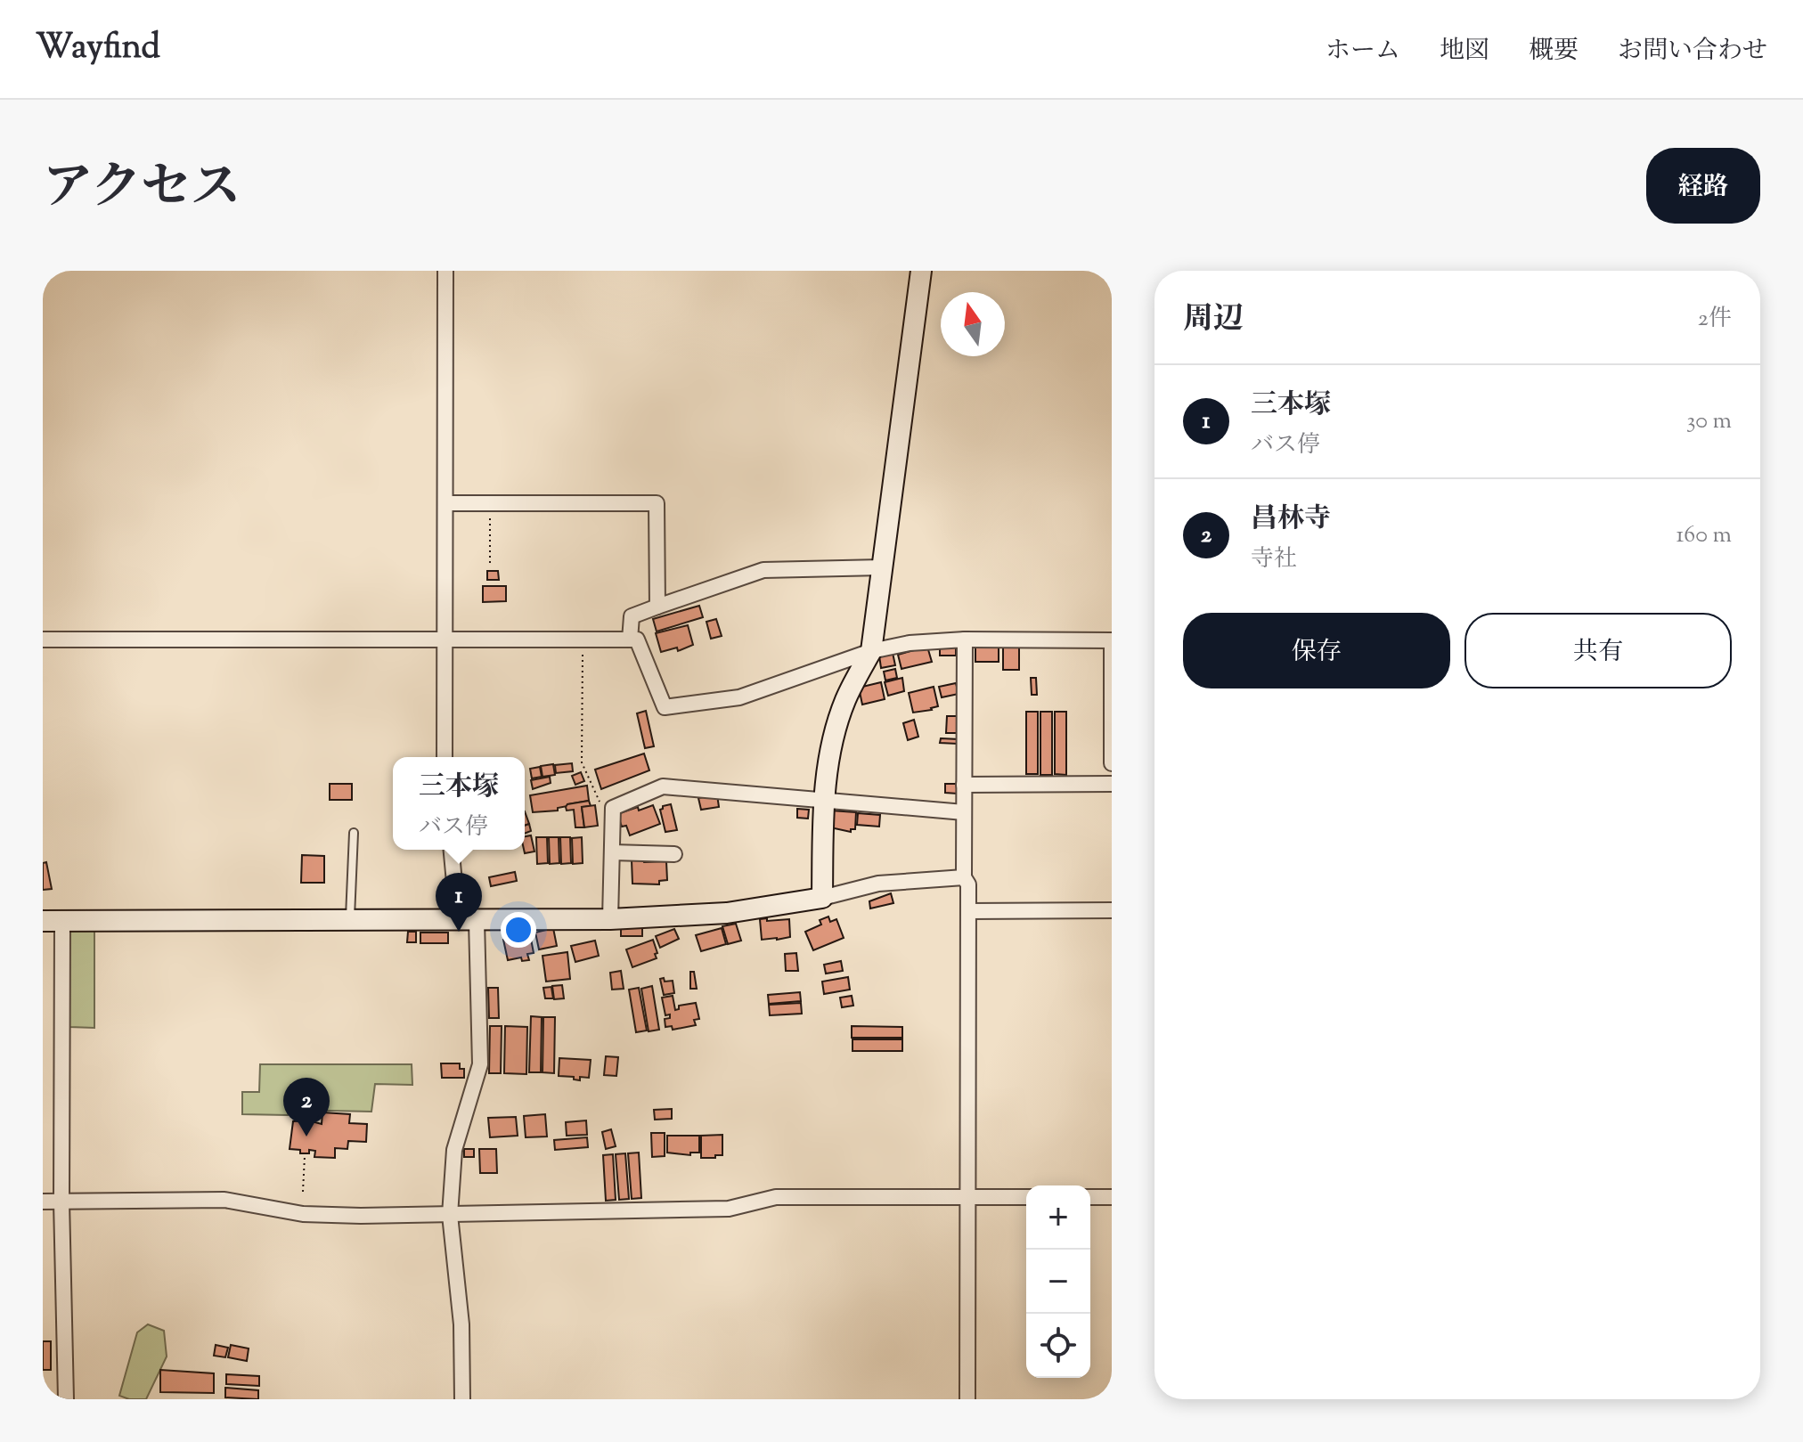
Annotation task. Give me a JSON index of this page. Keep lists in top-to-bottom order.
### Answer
{
  "north": "top",
  "page": {
    "header": "Wayfind",
    "nav": [
      "ホーム",
      "地図",
      "概要",
      "お問い合わせ"
    ],
    "title": "アクセス",
    "buttons": [
      "経路",
      ["保存", "共有"]
    ],
    "heading": ["周辺", "2件"],
    "list": [
      {
        "mark": "1",
        "name": "三本塚",
        "note": "バス停",
        "value": "30 m"
      },
      {
        "mark": "2",
        "name": "昌林寺",
        "note": "寺社",
        "value": "160 m"
      }
    ],
    "popup": ["三本塚", "バス停"],
    "pins": ["1", "2"],
    "map_buttons": ["+", "−"]
  }
}
